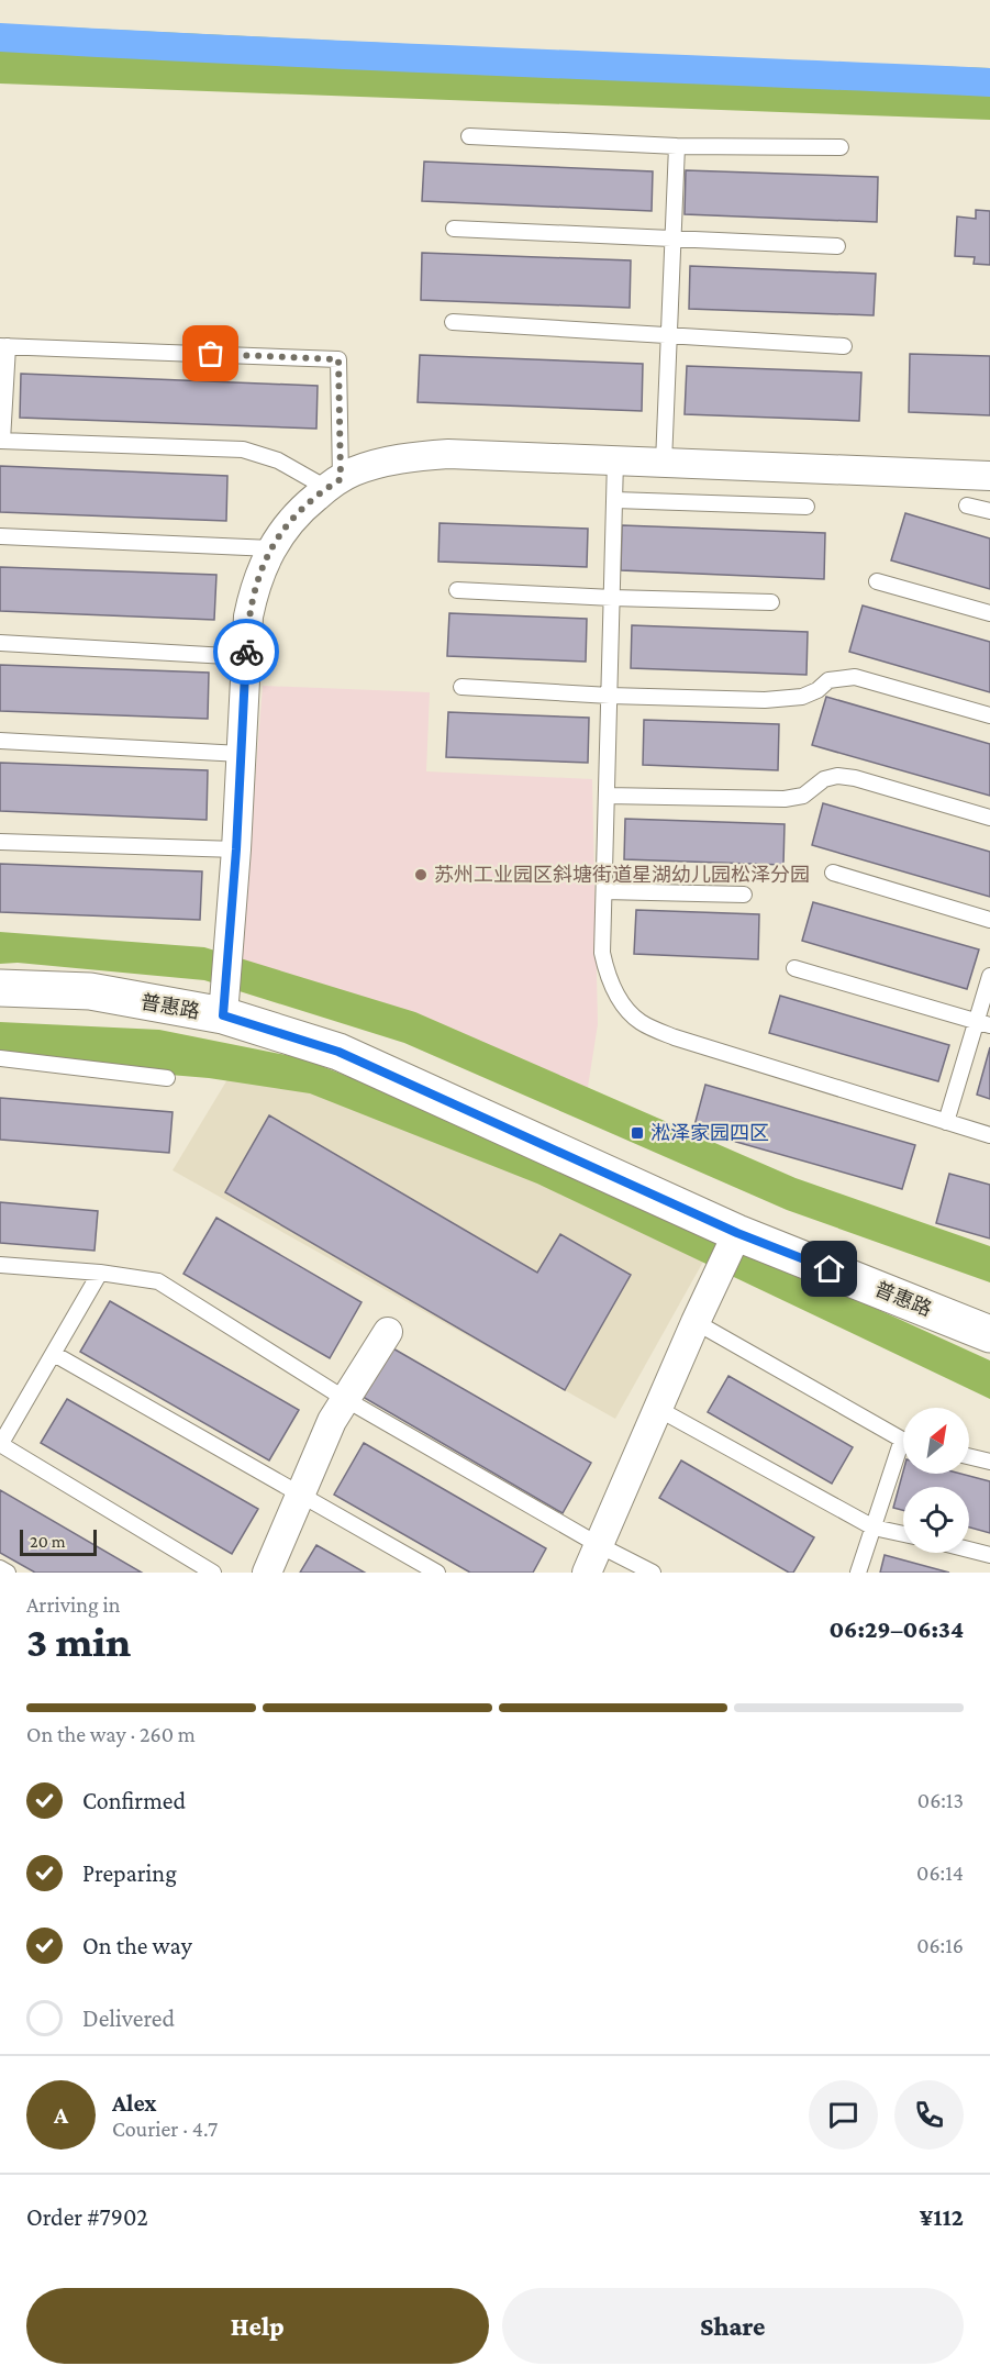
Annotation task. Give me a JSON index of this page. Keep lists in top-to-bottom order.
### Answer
{
  "streets": {
    "main road": ["普惠路"]
  },
  "places": {
    "other": ["苏州工业园区斜塘街道星湖幼儿园松泽分园"],
    "transit": ["淞泽家园四区"]
  },
  "scale_bar": "20 m",
  "north": "top right",
  "page": {
    "scale": "20 m",
    "heading": ["3 min", "Arriving in", "06:29–06:34"],
    "panel": [
      "Alex",
      "Courier · 4.7",
      "Order #7902",
      "¥112"
    ],
    "bar": "On the way · 260 m",
    "list": [
      ["Confirmed", "06:13"],
      ["Preparing", "06:14"],
      ["On the way", "06:16"],
      "Delivered"
    ],
    "round": "A",
    "buttons": ["Help", "Share"]
  }
}
